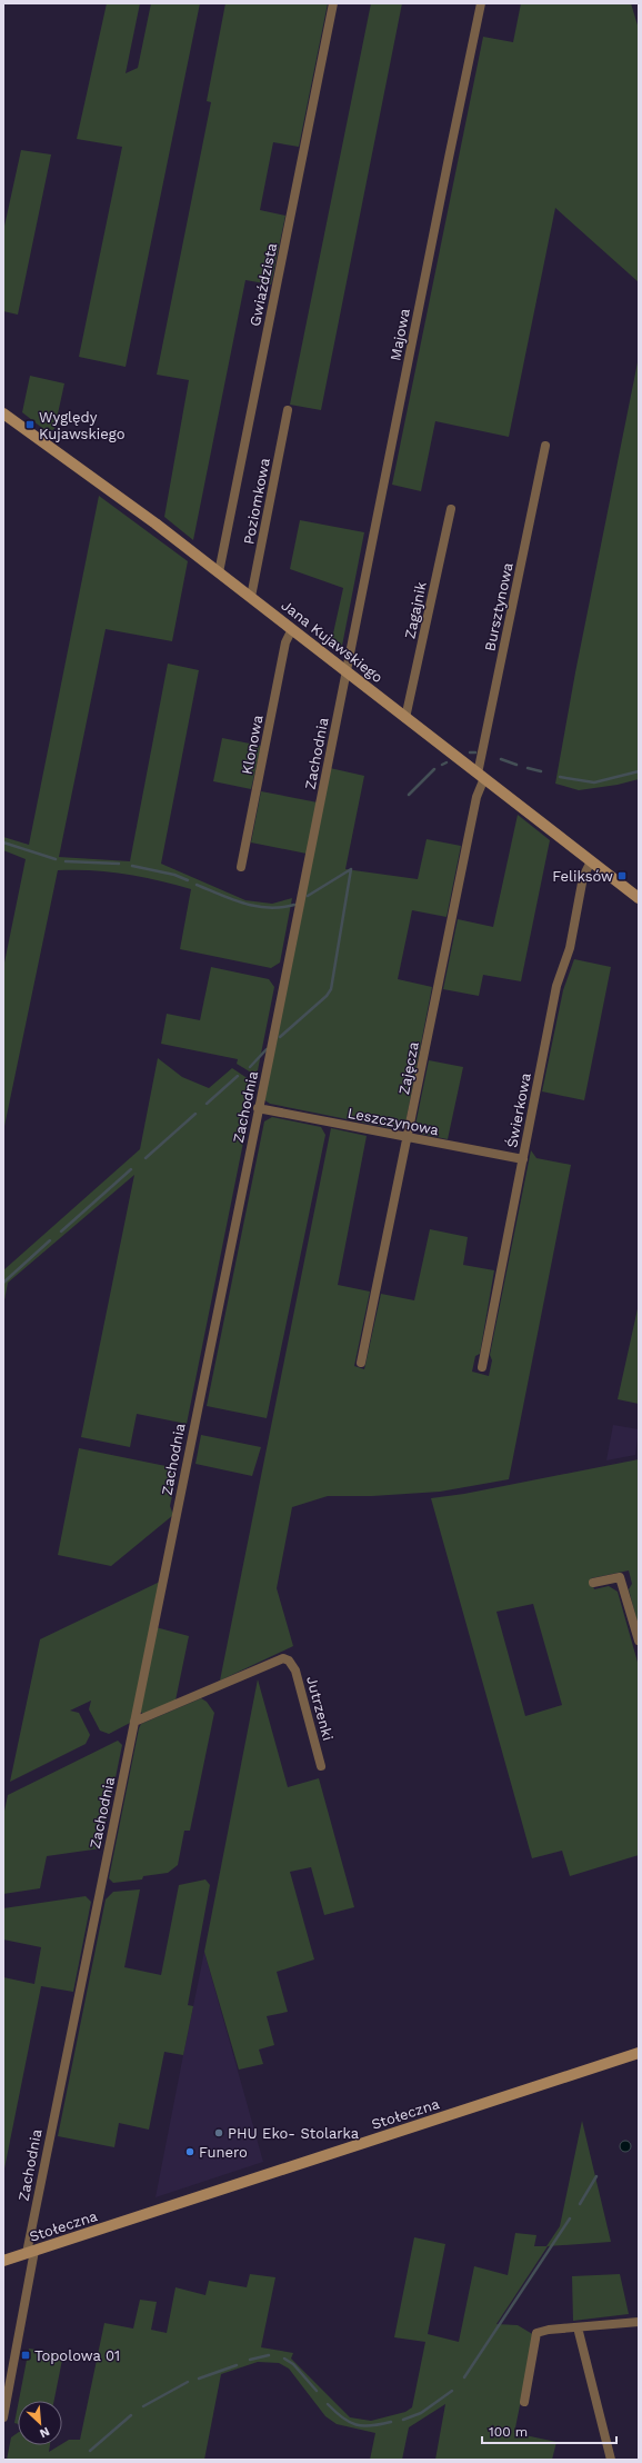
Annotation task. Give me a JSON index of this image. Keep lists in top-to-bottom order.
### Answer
{
  "streets": {
    "main road": ["Jana Kujawskiego", "Stołeczna"],
    "street": [
      "Gwiaździsta",
      "Majowa",
      "Poziomkowa",
      "Bursztynowa",
      "Zagajnik",
      "Klonowa",
      "Zachodnia",
      "Zajęcza",
      "Świerkowa",
      "Leszczynowa",
      "Jutrzenki"
    ]
  },
  "crossings": [
    ["Gwiaździsta", "Jana Kujawskiego"],
    ["Majowa", "Jana Kujawskiego"],
    ["Majowa", "Zachodnia"],
    ["Poziomkowa", "Jana Kujawskiego"],
    ["Bursztynowa", "Jana Kujawskiego"],
    ["Bursztynowa", "Zajęcza"],
    ["Zagajnik", "Jana Kujawskiego"],
    ["Jana Kujawskiego", "Klonowa"],
    ["Jana Kujawskiego", "Zachodnia"],
    ["Jana Kujawskiego", "Zajęcza"],
    ["Jana Kujawskiego", "Świerkowa"],
    ["Zachodnia", "Leszczynowa"],
    ["Zachodnia", "Jutrzenki"],
    ["Zachodnia", "Stołeczna"],
    ["Zajęcza", "Leszczynowa"],
    ["Świerkowa", "Leszczynowa"]
  ],
  "places": {
    "transit": ["Wyględy Kujawskiego", "Feliksów", "Topolowa 01"],
    "other": ["PHU Eko- Stolarka", "Funero"]
  },
  "scale_bar": "100 m",
  "north": "bottom right"
}
